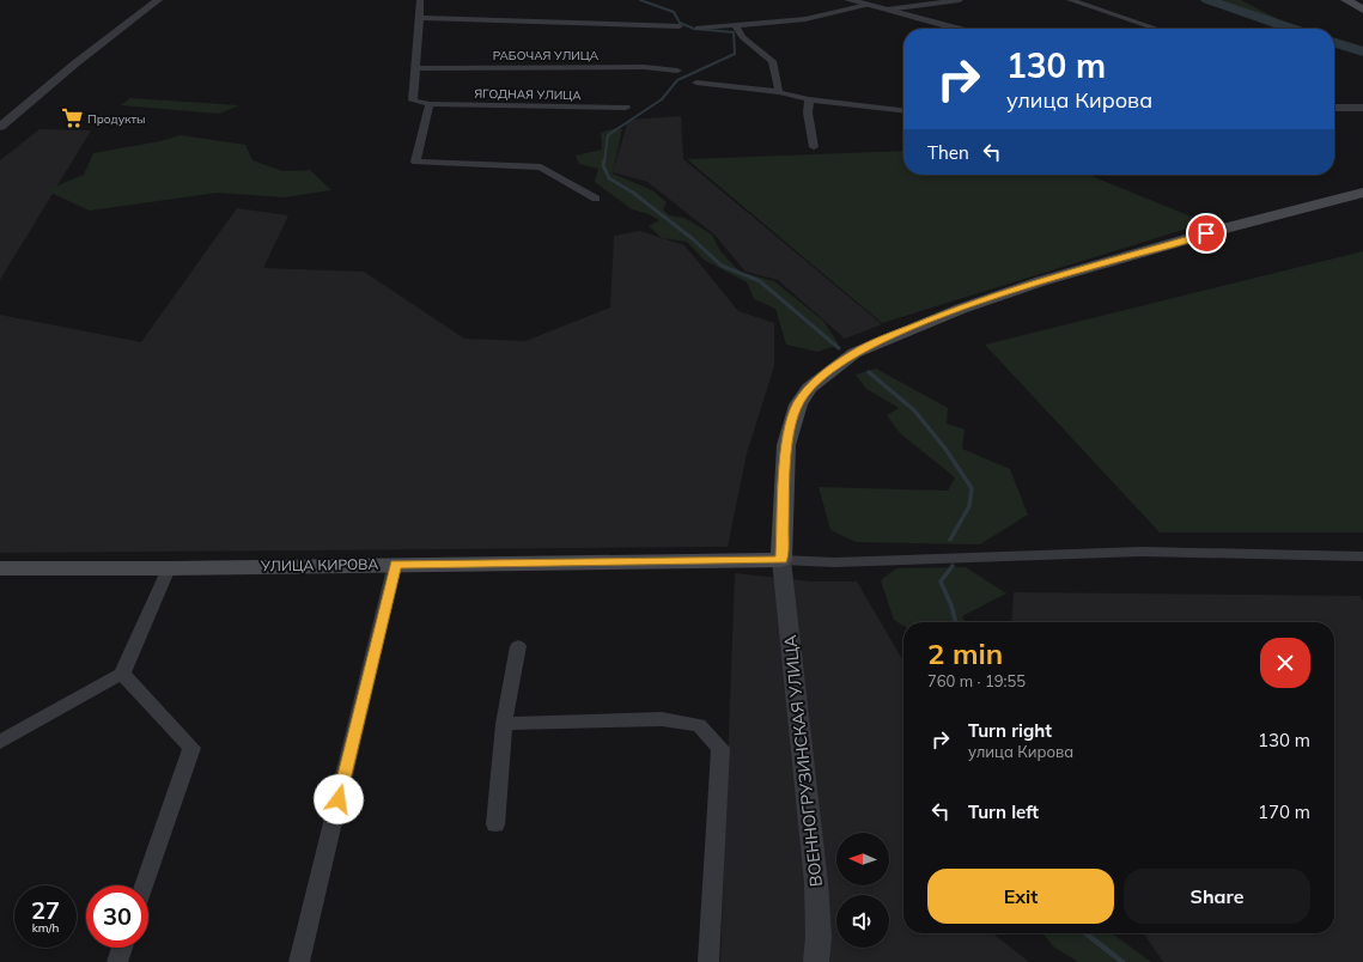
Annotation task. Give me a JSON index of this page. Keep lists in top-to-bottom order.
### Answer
{
  "streets": {
    "main road": ["УЛИЦА КИРОВА"],
    "street": ["РАБОЧАЯ УЛИЦА", "ЯГОДНАЯ УЛИЦА", "ВОЕННОГРУЗИНСКАЯ УЛИЦА"]
  },
  "crossings": [
    ["УЛИЦА КИРОВА", "ВОЕННОГРУЗИНСКАЯ УЛИЦА"]
  ],
  "places": {
    "supermarket": ["Продукты"]
  },
  "north": "left",
  "page": {
    "turn": ["130 m", "улица Кирова"],
    "then": "Then",
    "heading": ["2 min", "760 m · 19:55"],
    "list": [
      {
        "name": "Turn right",
        "note": "улица Кирова",
        "value": "130 m"
      },
      {
        "name": "Turn left",
        "value": "170 m"
      }
    ],
    "buttons": ["Exit", "Share"],
    "speed": "27 km/h",
    "limit": "30"
  }
}
